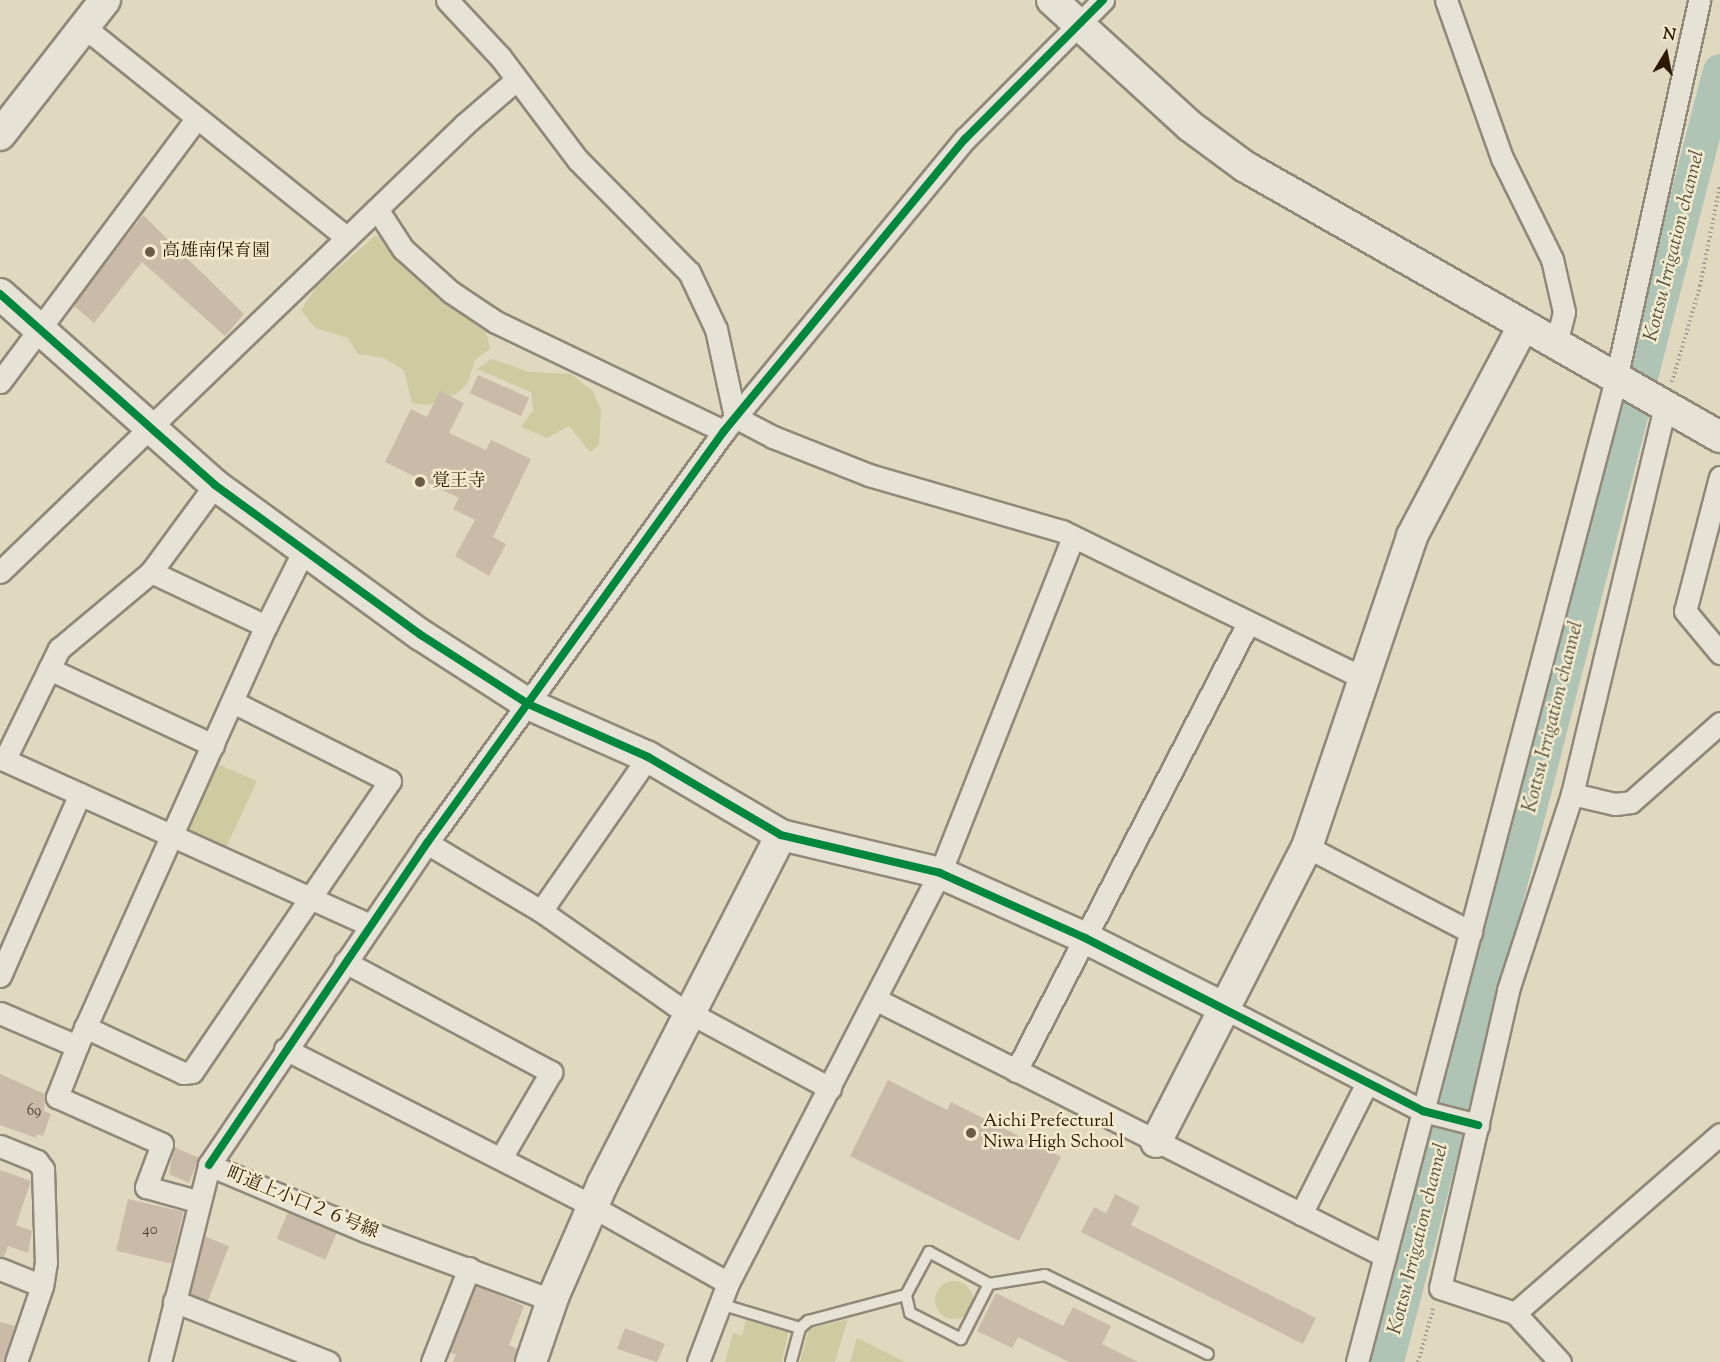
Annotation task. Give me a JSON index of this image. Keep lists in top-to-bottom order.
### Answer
{
  "streets": {
    "street": ["町道上小口２６号線"]
  },
  "water": ["Kottsu Irrigation channel"],
  "places": ["高雄南保育園", "覚王寺", "Aichi Prefectural Niwa High School"],
  "house_numbers": ["69", "40"],
  "north": "top"
}
